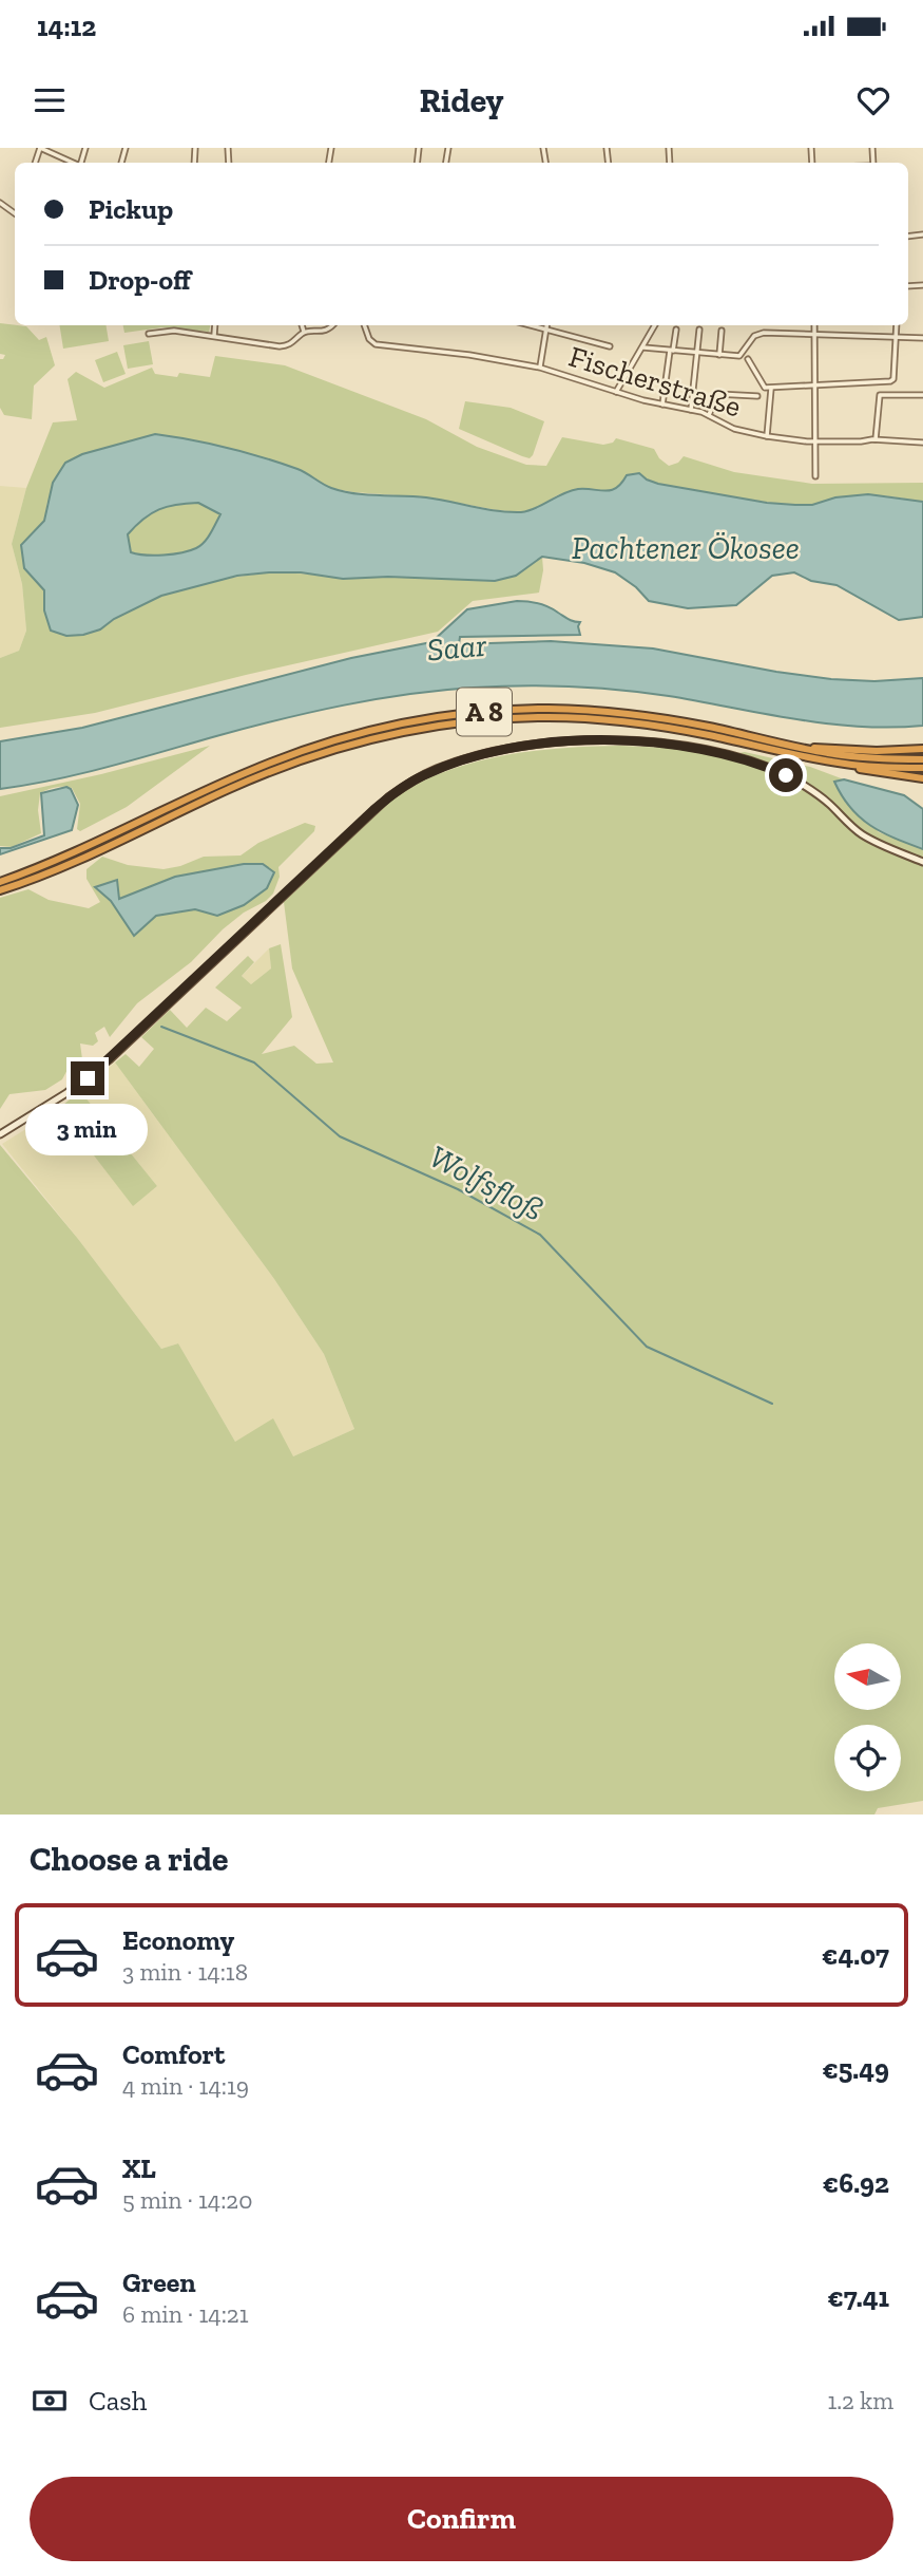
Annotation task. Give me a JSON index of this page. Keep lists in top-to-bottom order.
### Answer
{
  "streets": {
    "highway": ["A 8"],
    "street": ["Fischerstraße"]
  },
  "water": ["Pachtener Ökosee", "Saar", "Wolfsfloß"],
  "north": "left",
  "page": {
    "status": "14:12",
    "header": "Ridey",
    "banner": ["Pickup", "Drop-off"],
    "bubble": "3 min",
    "heading": "Choose a ride",
    "list": [
      {
        "name": "Economy",
        "note": "3 min · 14:18",
        "value": "€4.07"
      },
      {
        "name": "Comfort",
        "note": "4 min · 14:19",
        "value": "€5.49"
      },
      {
        "name": "XL",
        "note": "5 min · 14:20",
        "value": "€6.92"
      },
      {
        "name": "Green",
        "note": "6 min · 14:21",
        "value": "€7.41"
      }
    ],
    "pay": ["Cash", "1.2 km"],
    "buttons": "Confirm"
  }
}
